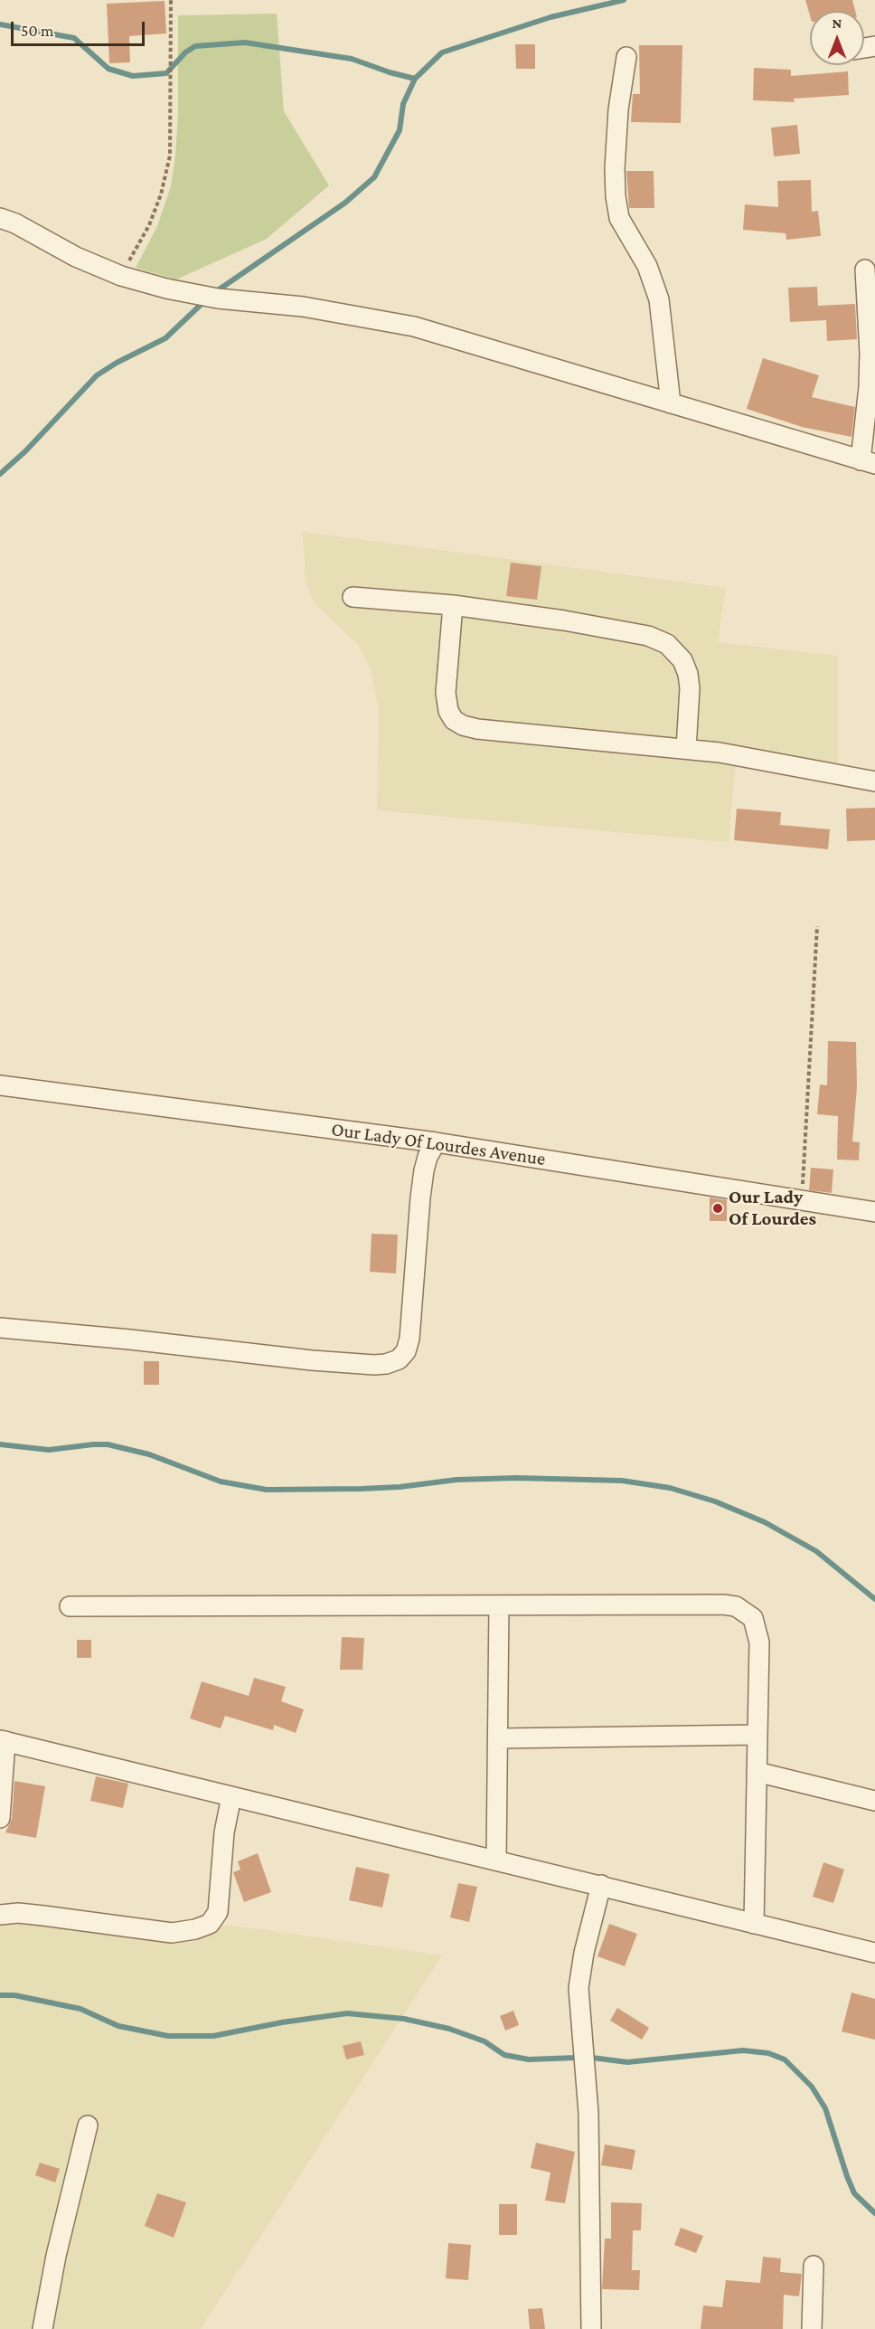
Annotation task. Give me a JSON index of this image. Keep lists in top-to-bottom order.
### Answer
{
  "streets": {
    "street": ["Our Lady Of Lourdes Avenue"]
  },
  "places": ["Our Lady Of Lourdes"],
  "scale_bar": "50 m",
  "north": "top"
}
